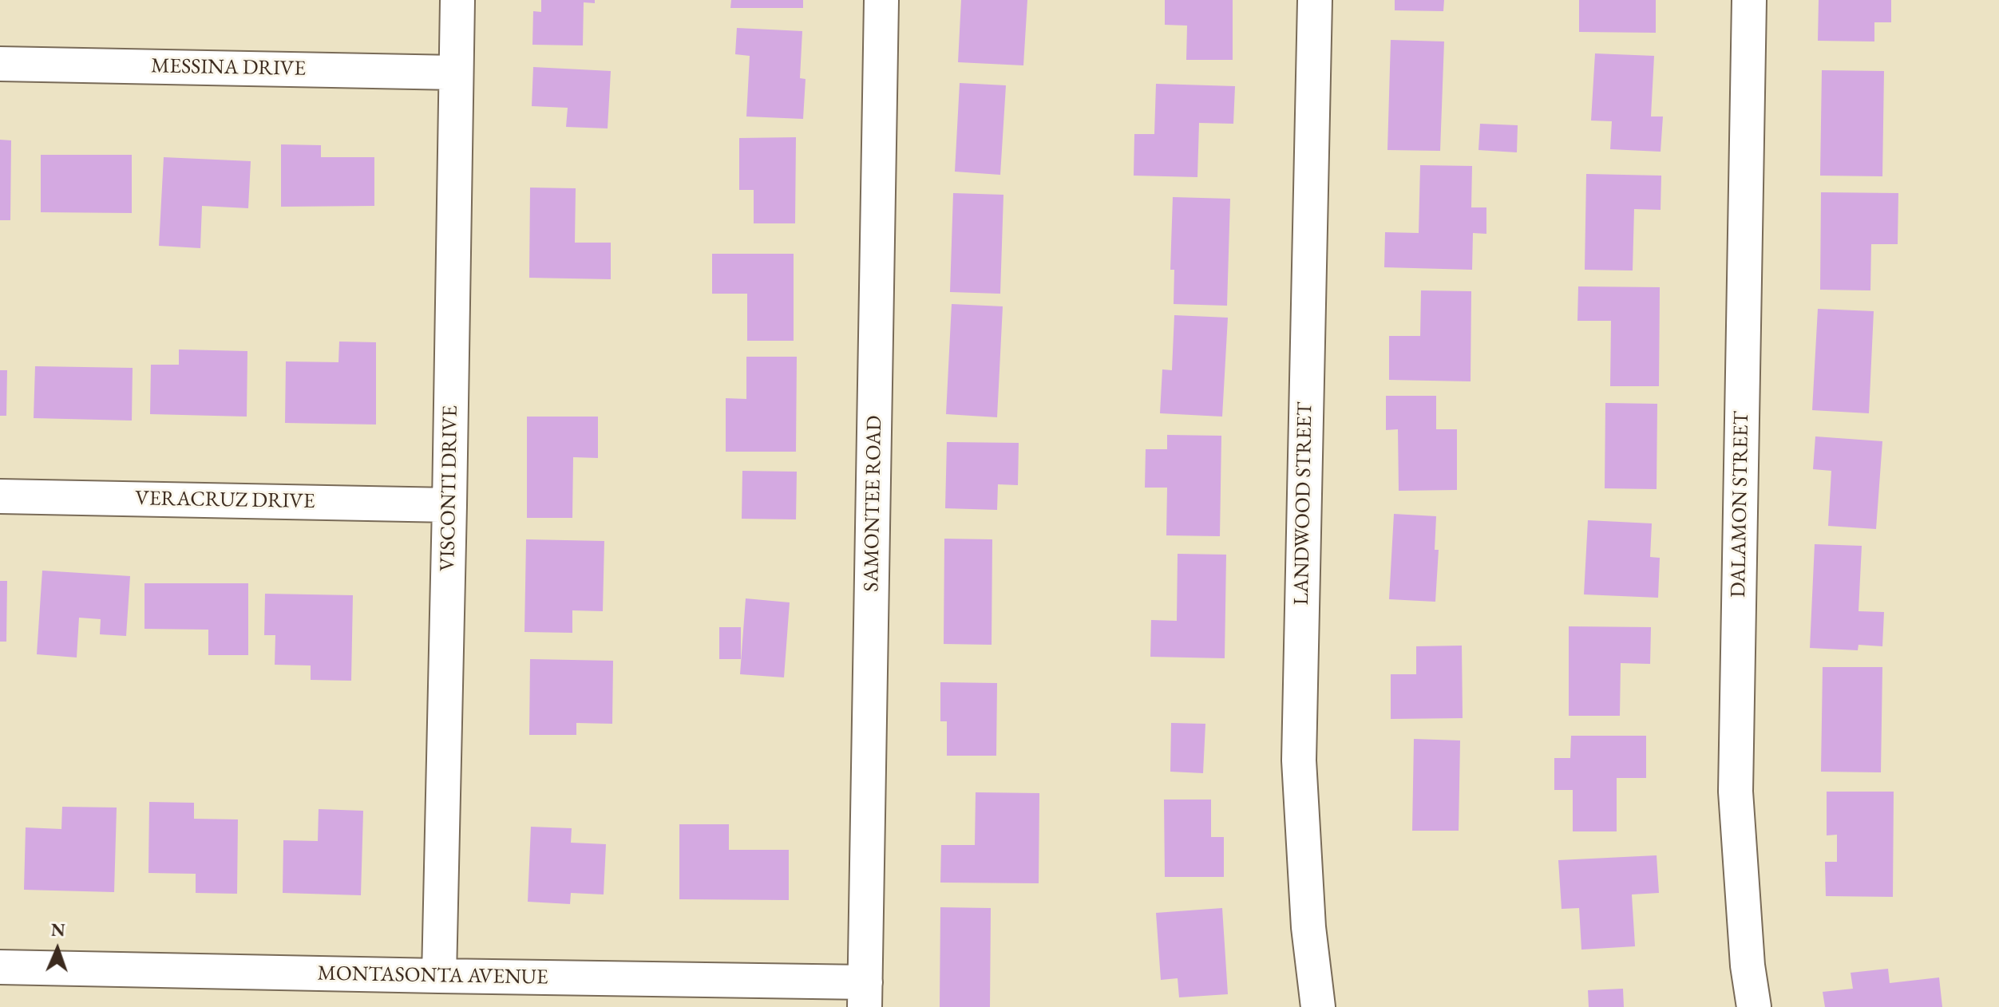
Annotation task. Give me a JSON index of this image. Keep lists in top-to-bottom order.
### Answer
{
  "streets": {
    "street": [
      "MESSINA DRIVE",
      "VISCONTI DRIVE",
      "VERACRUZ DRIVE",
      "SAMONTEE ROAD",
      "LANDWOOD STREET",
      "DALAMON STREET",
      "MONTASONTA AVENUE"
    ]
  },
  "crossings": [
    ["MESSINA DRIVE", "VISCONTI DRIVE"],
    ["VISCONTI DRIVE", "VERACRUZ DRIVE"],
    ["VISCONTI DRIVE", "MONTASONTA AVENUE"],
    ["SAMONTEE ROAD", "MONTASONTA AVENUE"]
  ],
  "north": "top"
}
